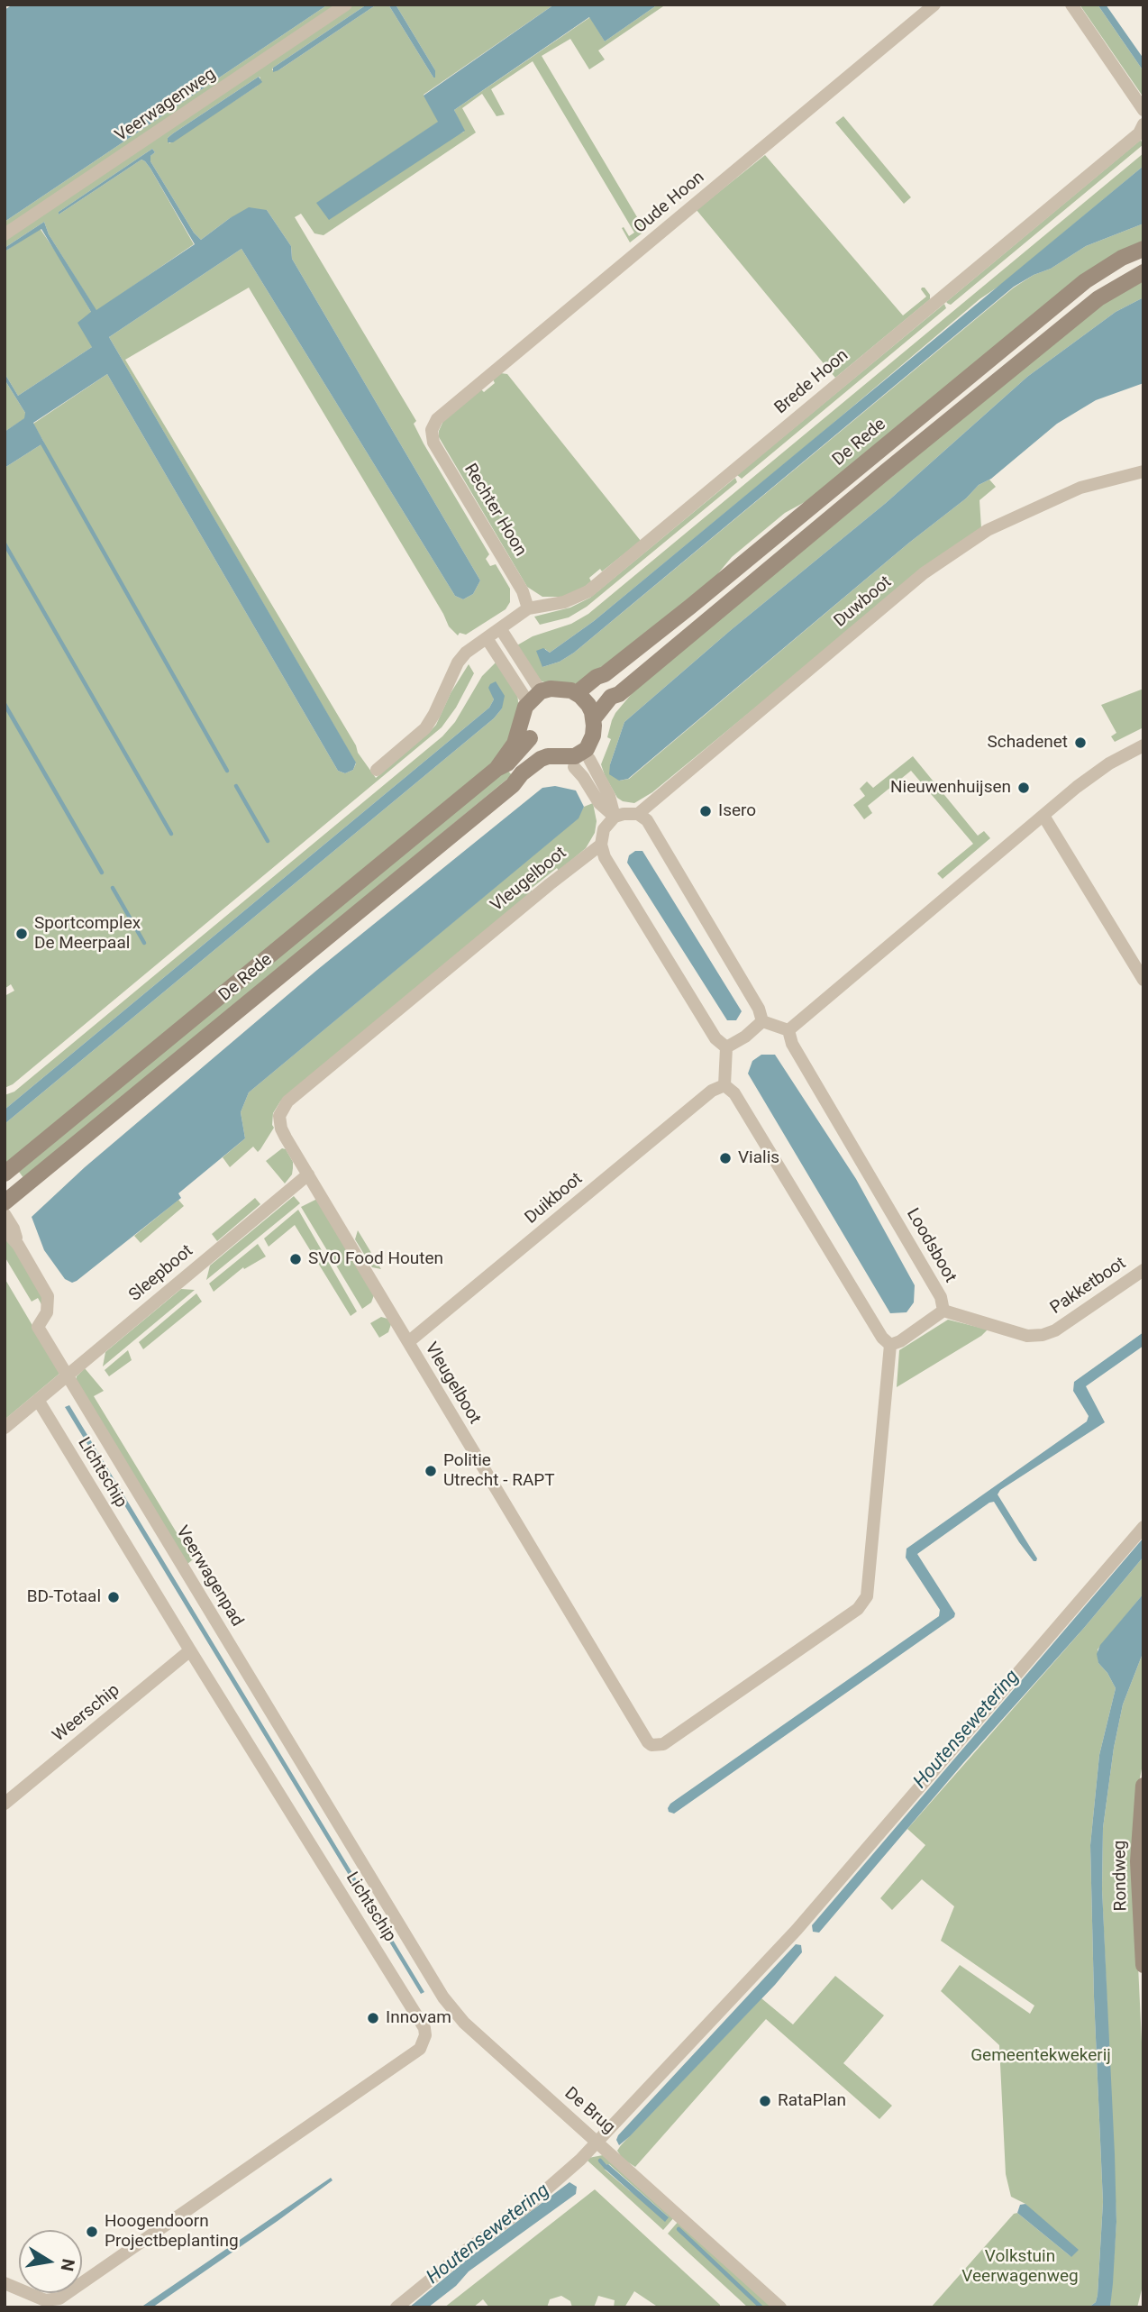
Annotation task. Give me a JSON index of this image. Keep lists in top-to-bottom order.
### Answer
{
  "streets": {
    "main road": ["De Rede", "Rondweg"],
    "street": [
      "Veerwagenweg",
      "Oude Hoon",
      "Brede Hoon",
      "Rechter Hoon",
      "Duwboot",
      "Vleugelboot",
      "Duikboot",
      "Loodsboot",
      "Sleepboot",
      "Pakketboot",
      "Lichtschip",
      "Veerwagenpad",
      "Weerschip",
      "De Brug"
    ]
  },
  "crossings": [
    ["Oude Hoon", "Rechter Hoon"],
    ["Brede Hoon", "Rechter Hoon"],
    ["Vleugelboot", "Duikboot"],
    ["Vleugelboot", "Loodsboot"],
    ["Vleugelboot", "Sleepboot"],
    ["Loodsboot", "Pakketboot"],
    ["Sleepboot", "Lichtschip"],
    ["Sleepboot", "Veerwagenpad"],
    ["Lichtschip", "Weerschip"],
    ["Veerwagenpad", "De Brug"]
  ],
  "water": ["Houtensewetering"],
  "parks": ["Gemeentekwekerij", "Volkstuin Veerwagenweg"],
  "places": [
    "Schadenet",
    "Nieuwenhuijsen",
    "Isero",
    "Sportcomplex De Meerpaal",
    "Vialis",
    "SVO Food Houten",
    "Politie Utrecht - RAPT",
    "BD-Totaal",
    "Innovam",
    "RataPlan",
    "Hoogendoorn Projectbeplanting"
  ],
  "north": "right"
}
